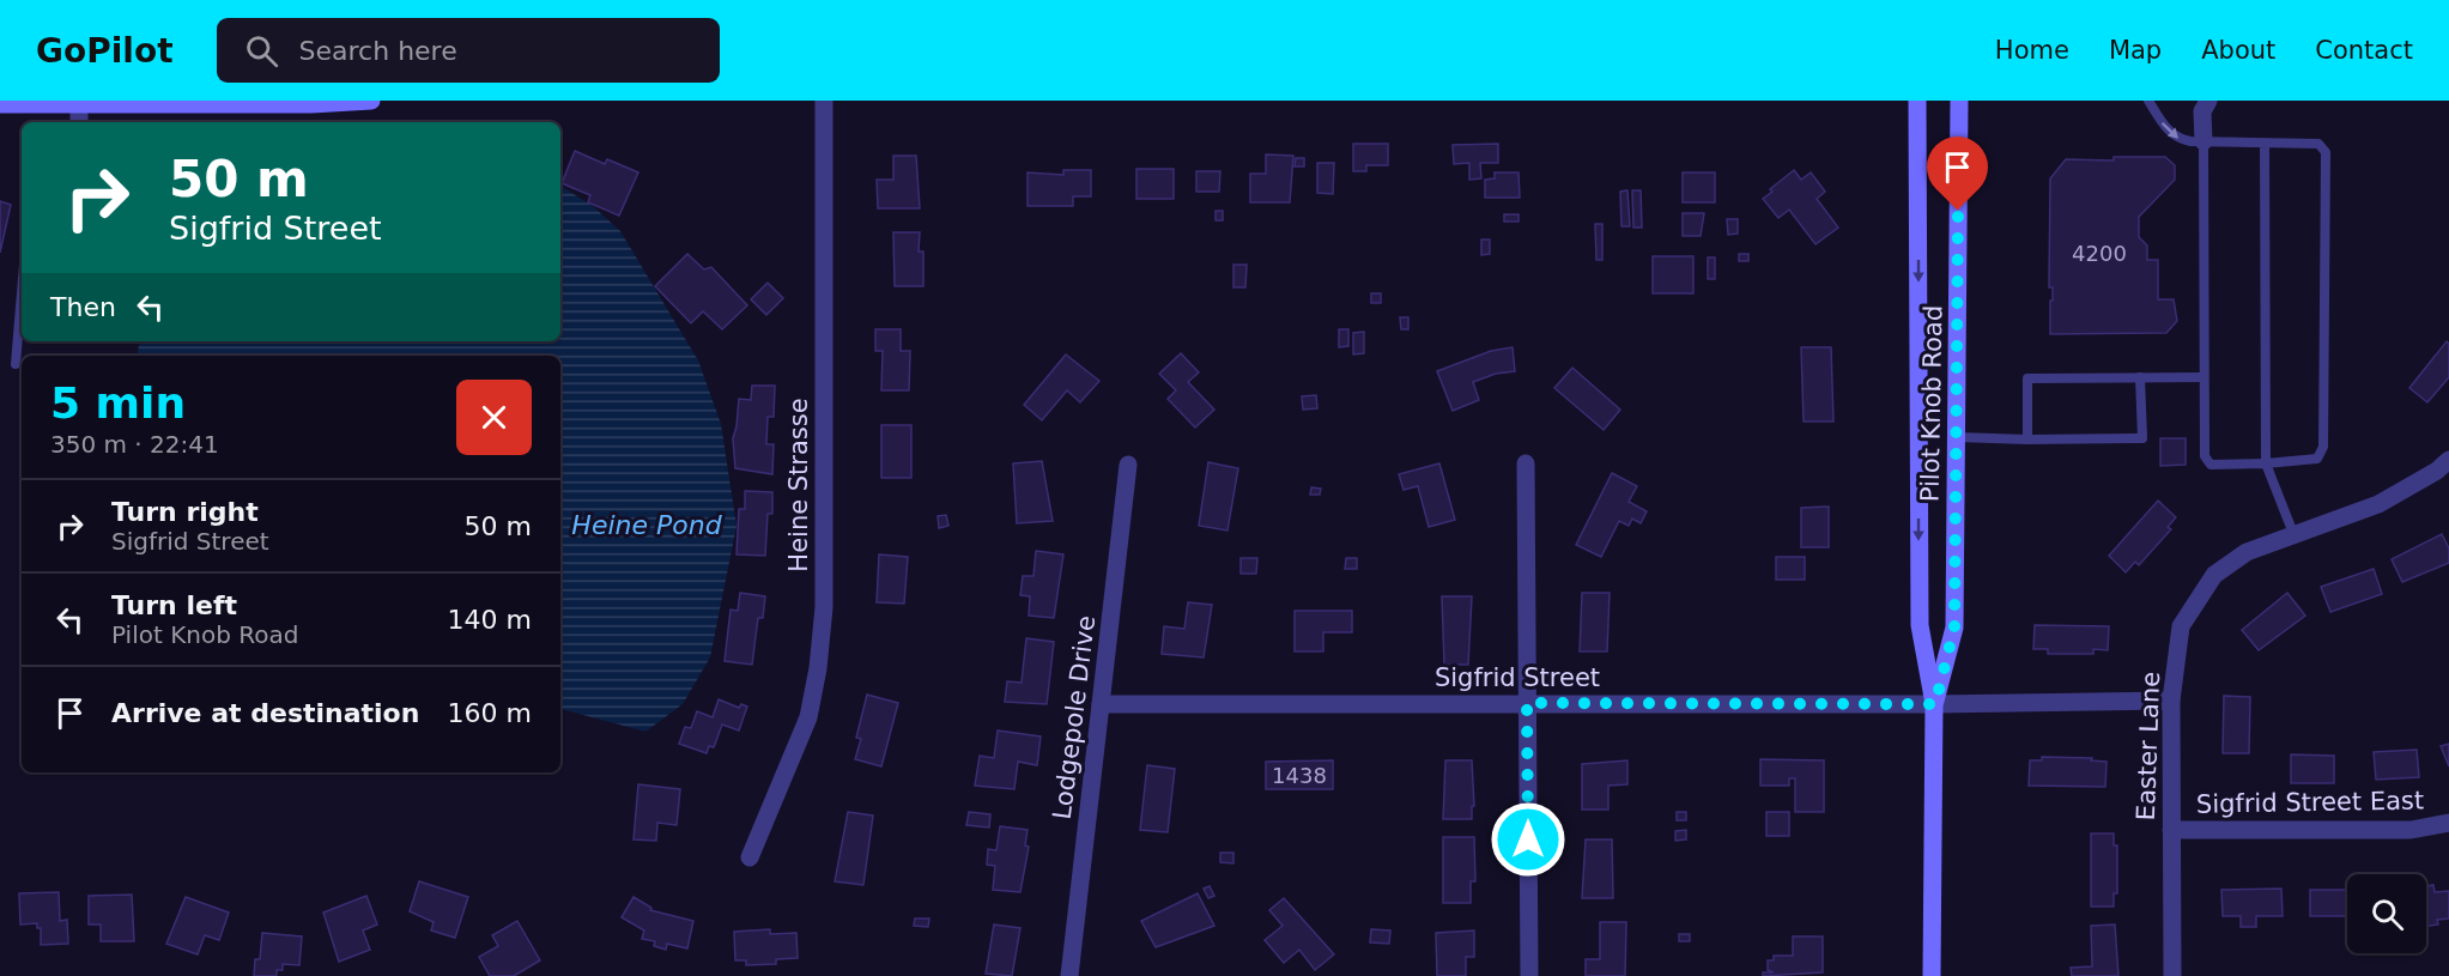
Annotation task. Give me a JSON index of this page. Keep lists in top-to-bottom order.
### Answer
{
  "streets": {
    "main road": ["Pilot Knob Road"],
    "street": [
      "Heine Strasse",
      "Sigfrid Street",
      "Lodgepole Drive",
      "Easter Lane",
      "Sigfrid Street East"
    ]
  },
  "crossings": [
    ["Pilot Knob Road", "Sigfrid Street"],
    ["Sigfrid Street", "Lodgepole Drive"],
    ["Easter Lane", "Sigfrid Street East"]
  ],
  "water": ["Heine Pond"],
  "house_numbers": ["4200", "1438"],
  "page": {
    "header": "GoPilot",
    "search": "Search here",
    "nav": [
      "Home",
      "Map",
      "About",
      "Contact"
    ],
    "turn": ["50 m", "Sigfrid Street"],
    "then": "Then",
    "heading": ["5 min", "350 m · 22:41"],
    "list": [
      {
        "name": "Turn right",
        "note": "Sigfrid Street",
        "value": "50 m"
      },
      {
        "name": "Turn left",
        "note": "Pilot Knob Road",
        "value": "140 m"
      },
      {
        "name": "Arrive at destination",
        "value": "160 m"
      }
    ]
  }
}
